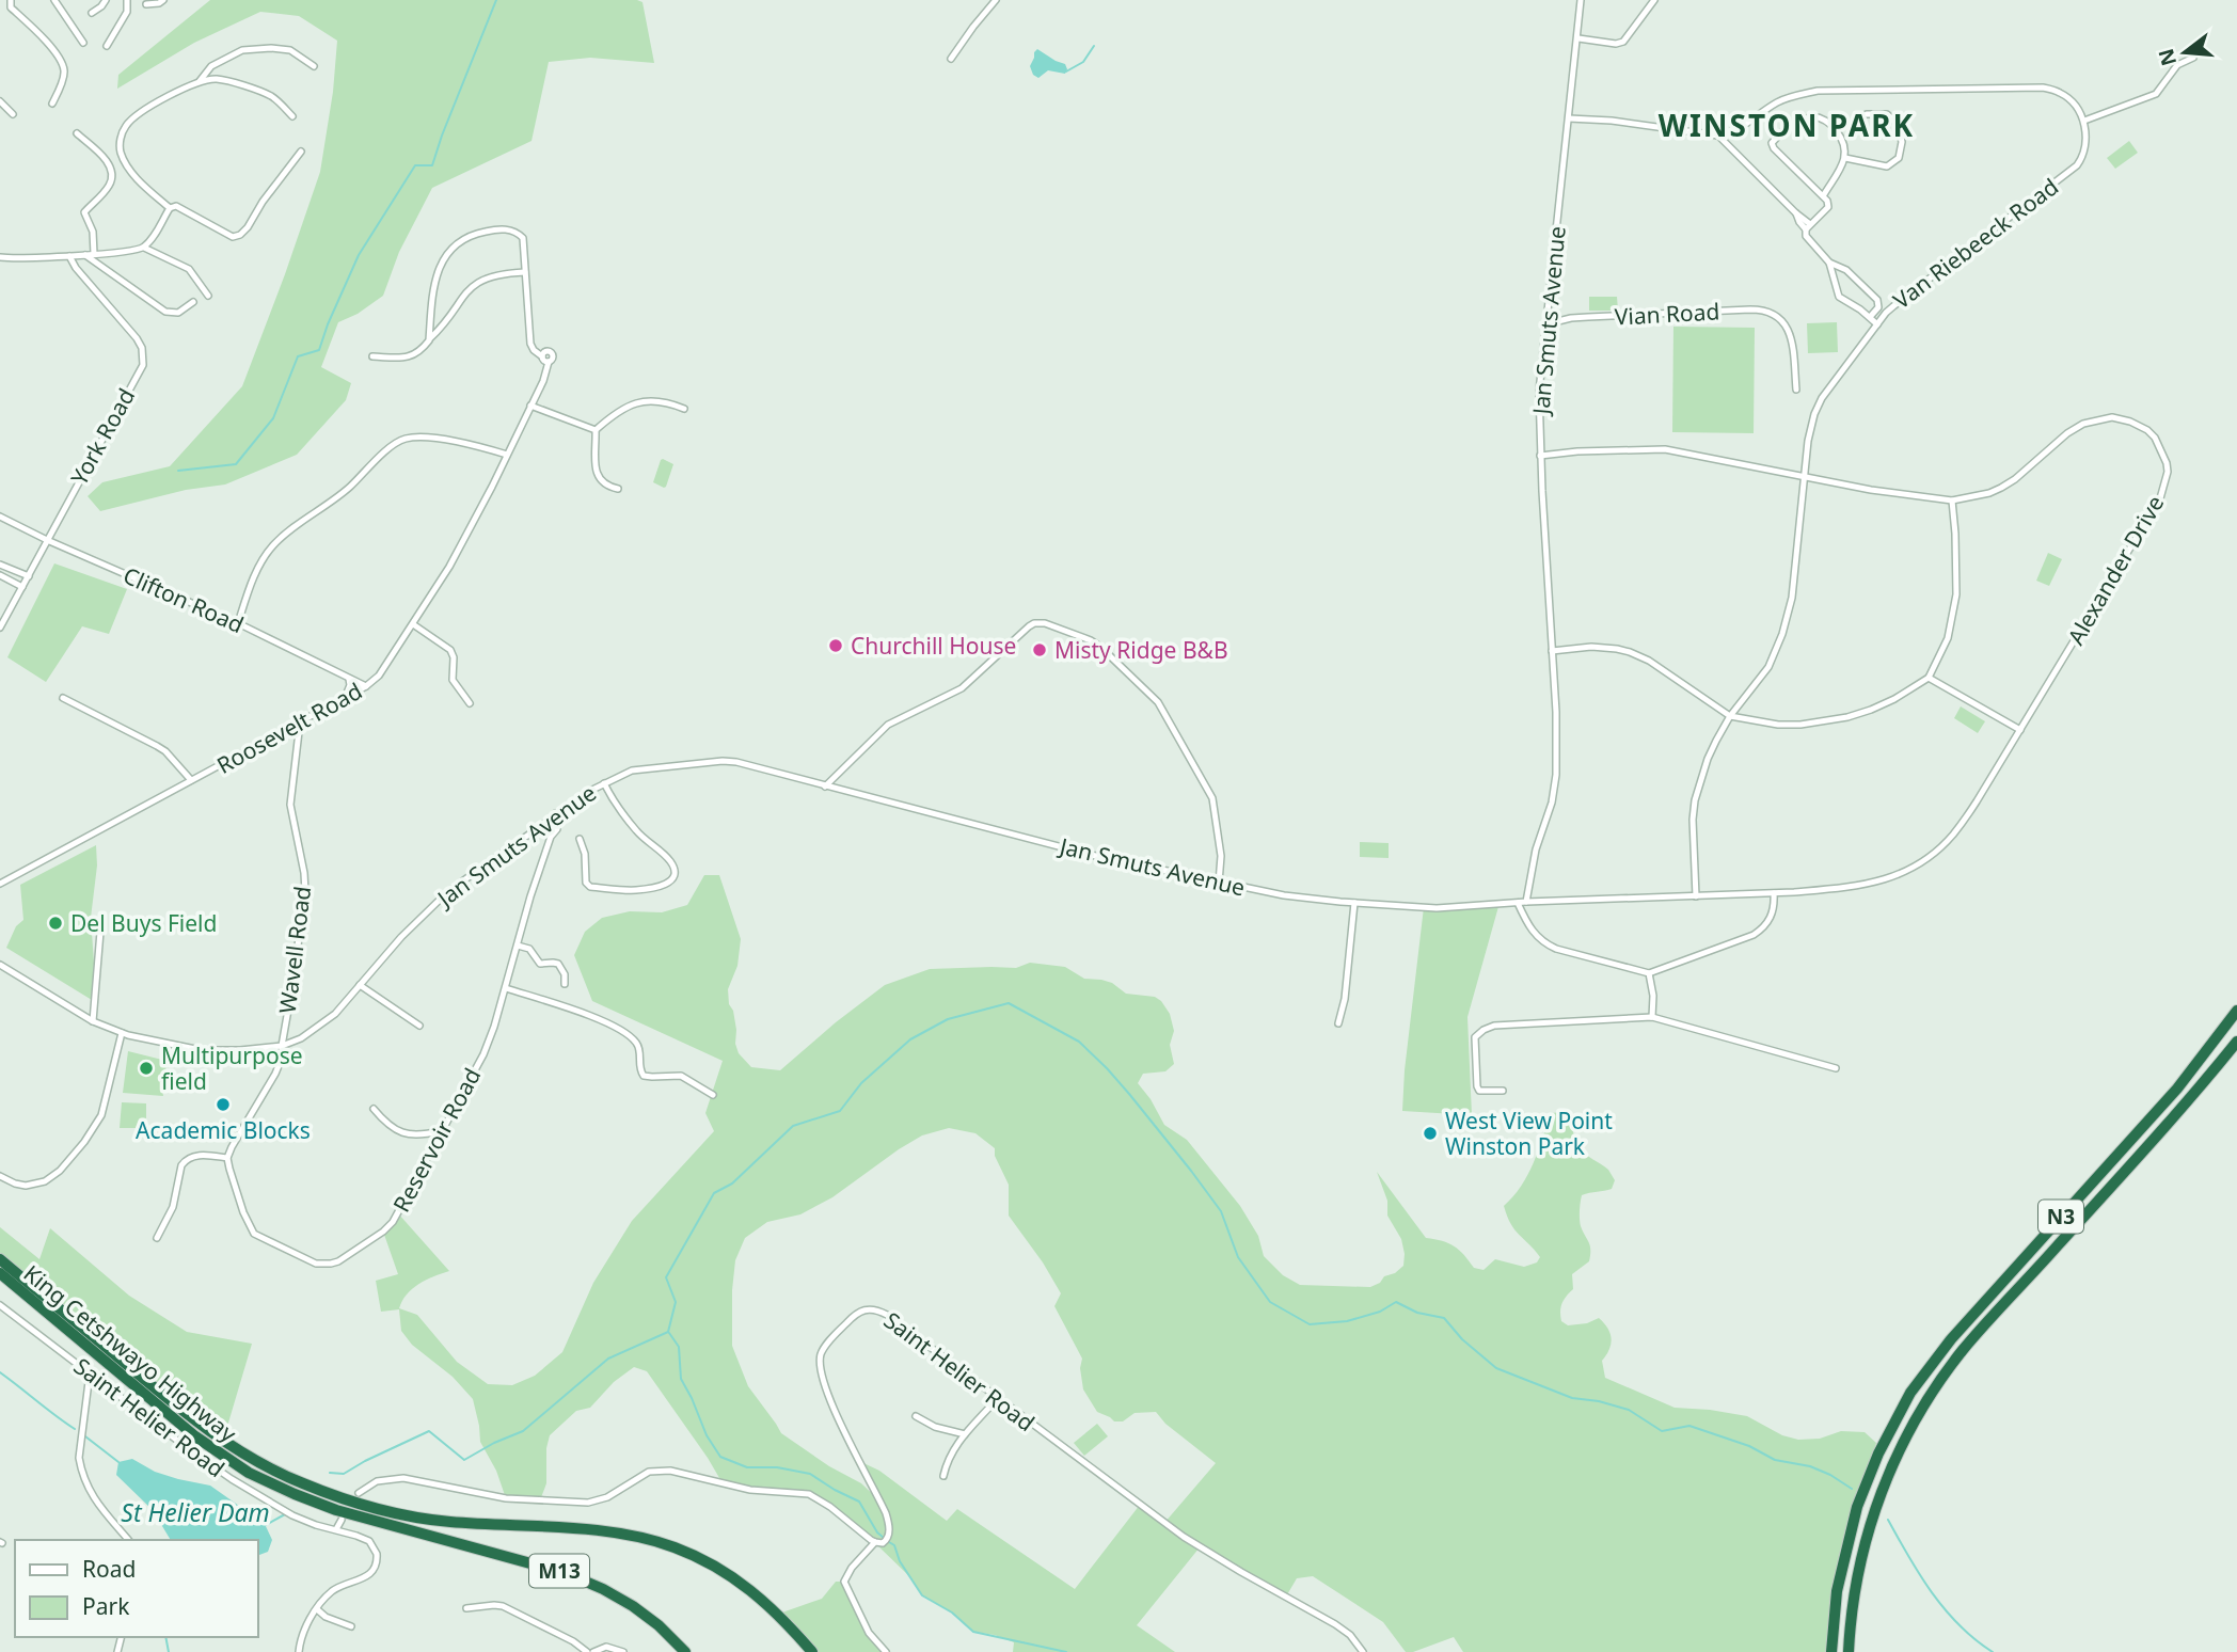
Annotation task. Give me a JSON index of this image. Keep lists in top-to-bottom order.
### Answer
{
  "streets": {
    "highway": ["N3", "King Cetshwayo Highway", "M13"],
    "street": [
      "Van Riebeeck Road",
      "Vian Road",
      "Jan Smuts Avenue",
      "York Road",
      "Alexander Drive",
      "Clifton Road",
      "Roosevelt Road",
      "Wavell Road",
      "Reservoir Road",
      "Saint Helier Road"
    ]
  },
  "crossings": [
    ["Van Riebeeck Road", "Alexander Drive"],
    ["Vian Road", "Jan Smuts Avenue"],
    ["Jan Smuts Avenue", "Alexander Drive"],
    ["Jan Smuts Avenue", "Wavell Road"],
    ["Jan Smuts Avenue", "Reservoir Road"],
    ["York Road", "Clifton Road"],
    ["Clifton Road", "Roosevelt Road"],
    ["Roosevelt Road", "Wavell Road"]
  ],
  "districts": ["WINSTON PARK"],
  "water": ["St Helier Dam"],
  "places": [
    "Churchill House",
    "Misty Ridge B&B",
    "Del Buys Field",
    "Multipurpose field",
    "Academic Blocks",
    "West View Point Winston Park"
  ],
  "legend": ["Road", "Park"],
  "north": "left"
}
